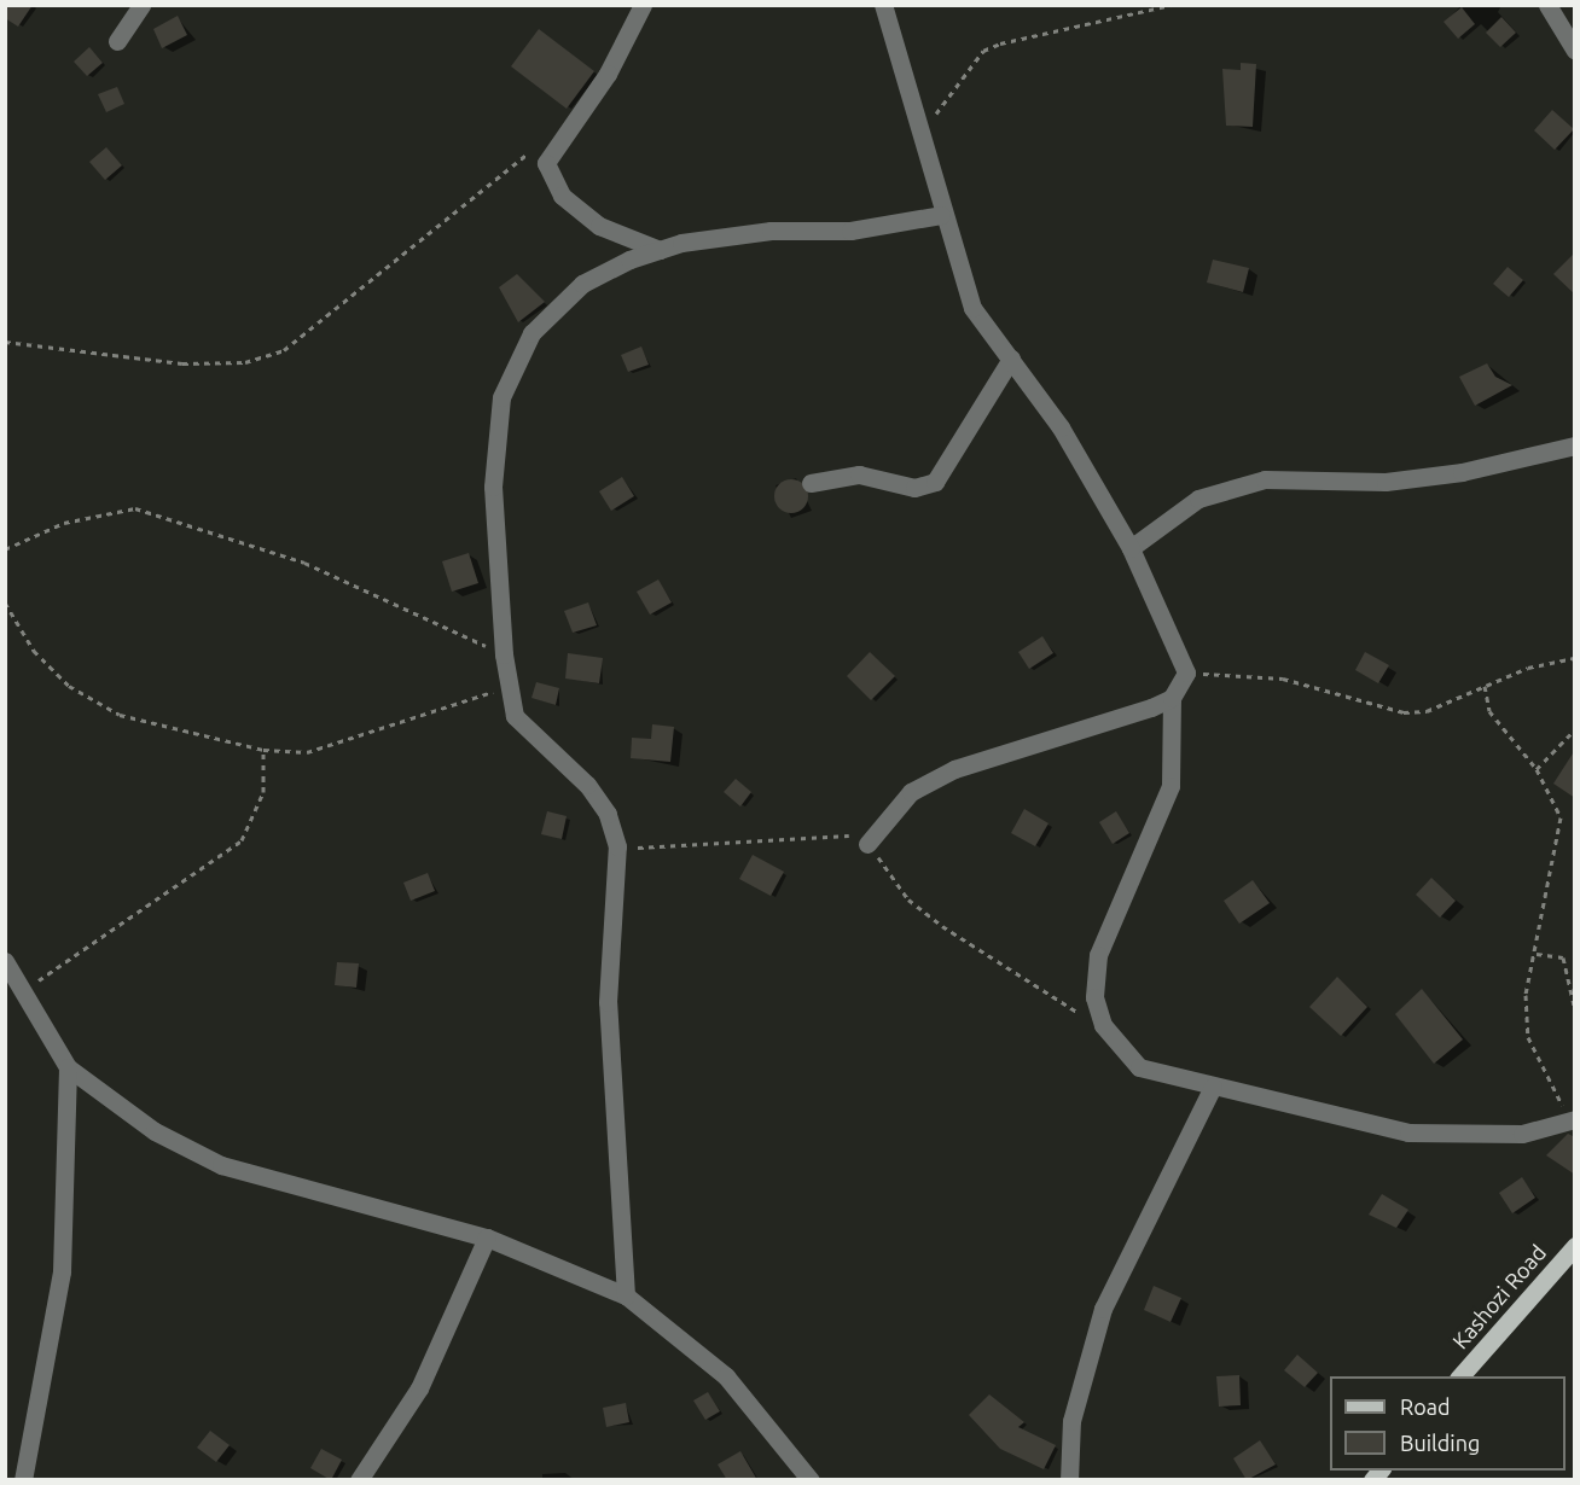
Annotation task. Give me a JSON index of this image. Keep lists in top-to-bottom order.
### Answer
{
  "streets": {
    "main road": ["Kashozi Road"]
  },
  "legend": ["Road", "Building"]
}
